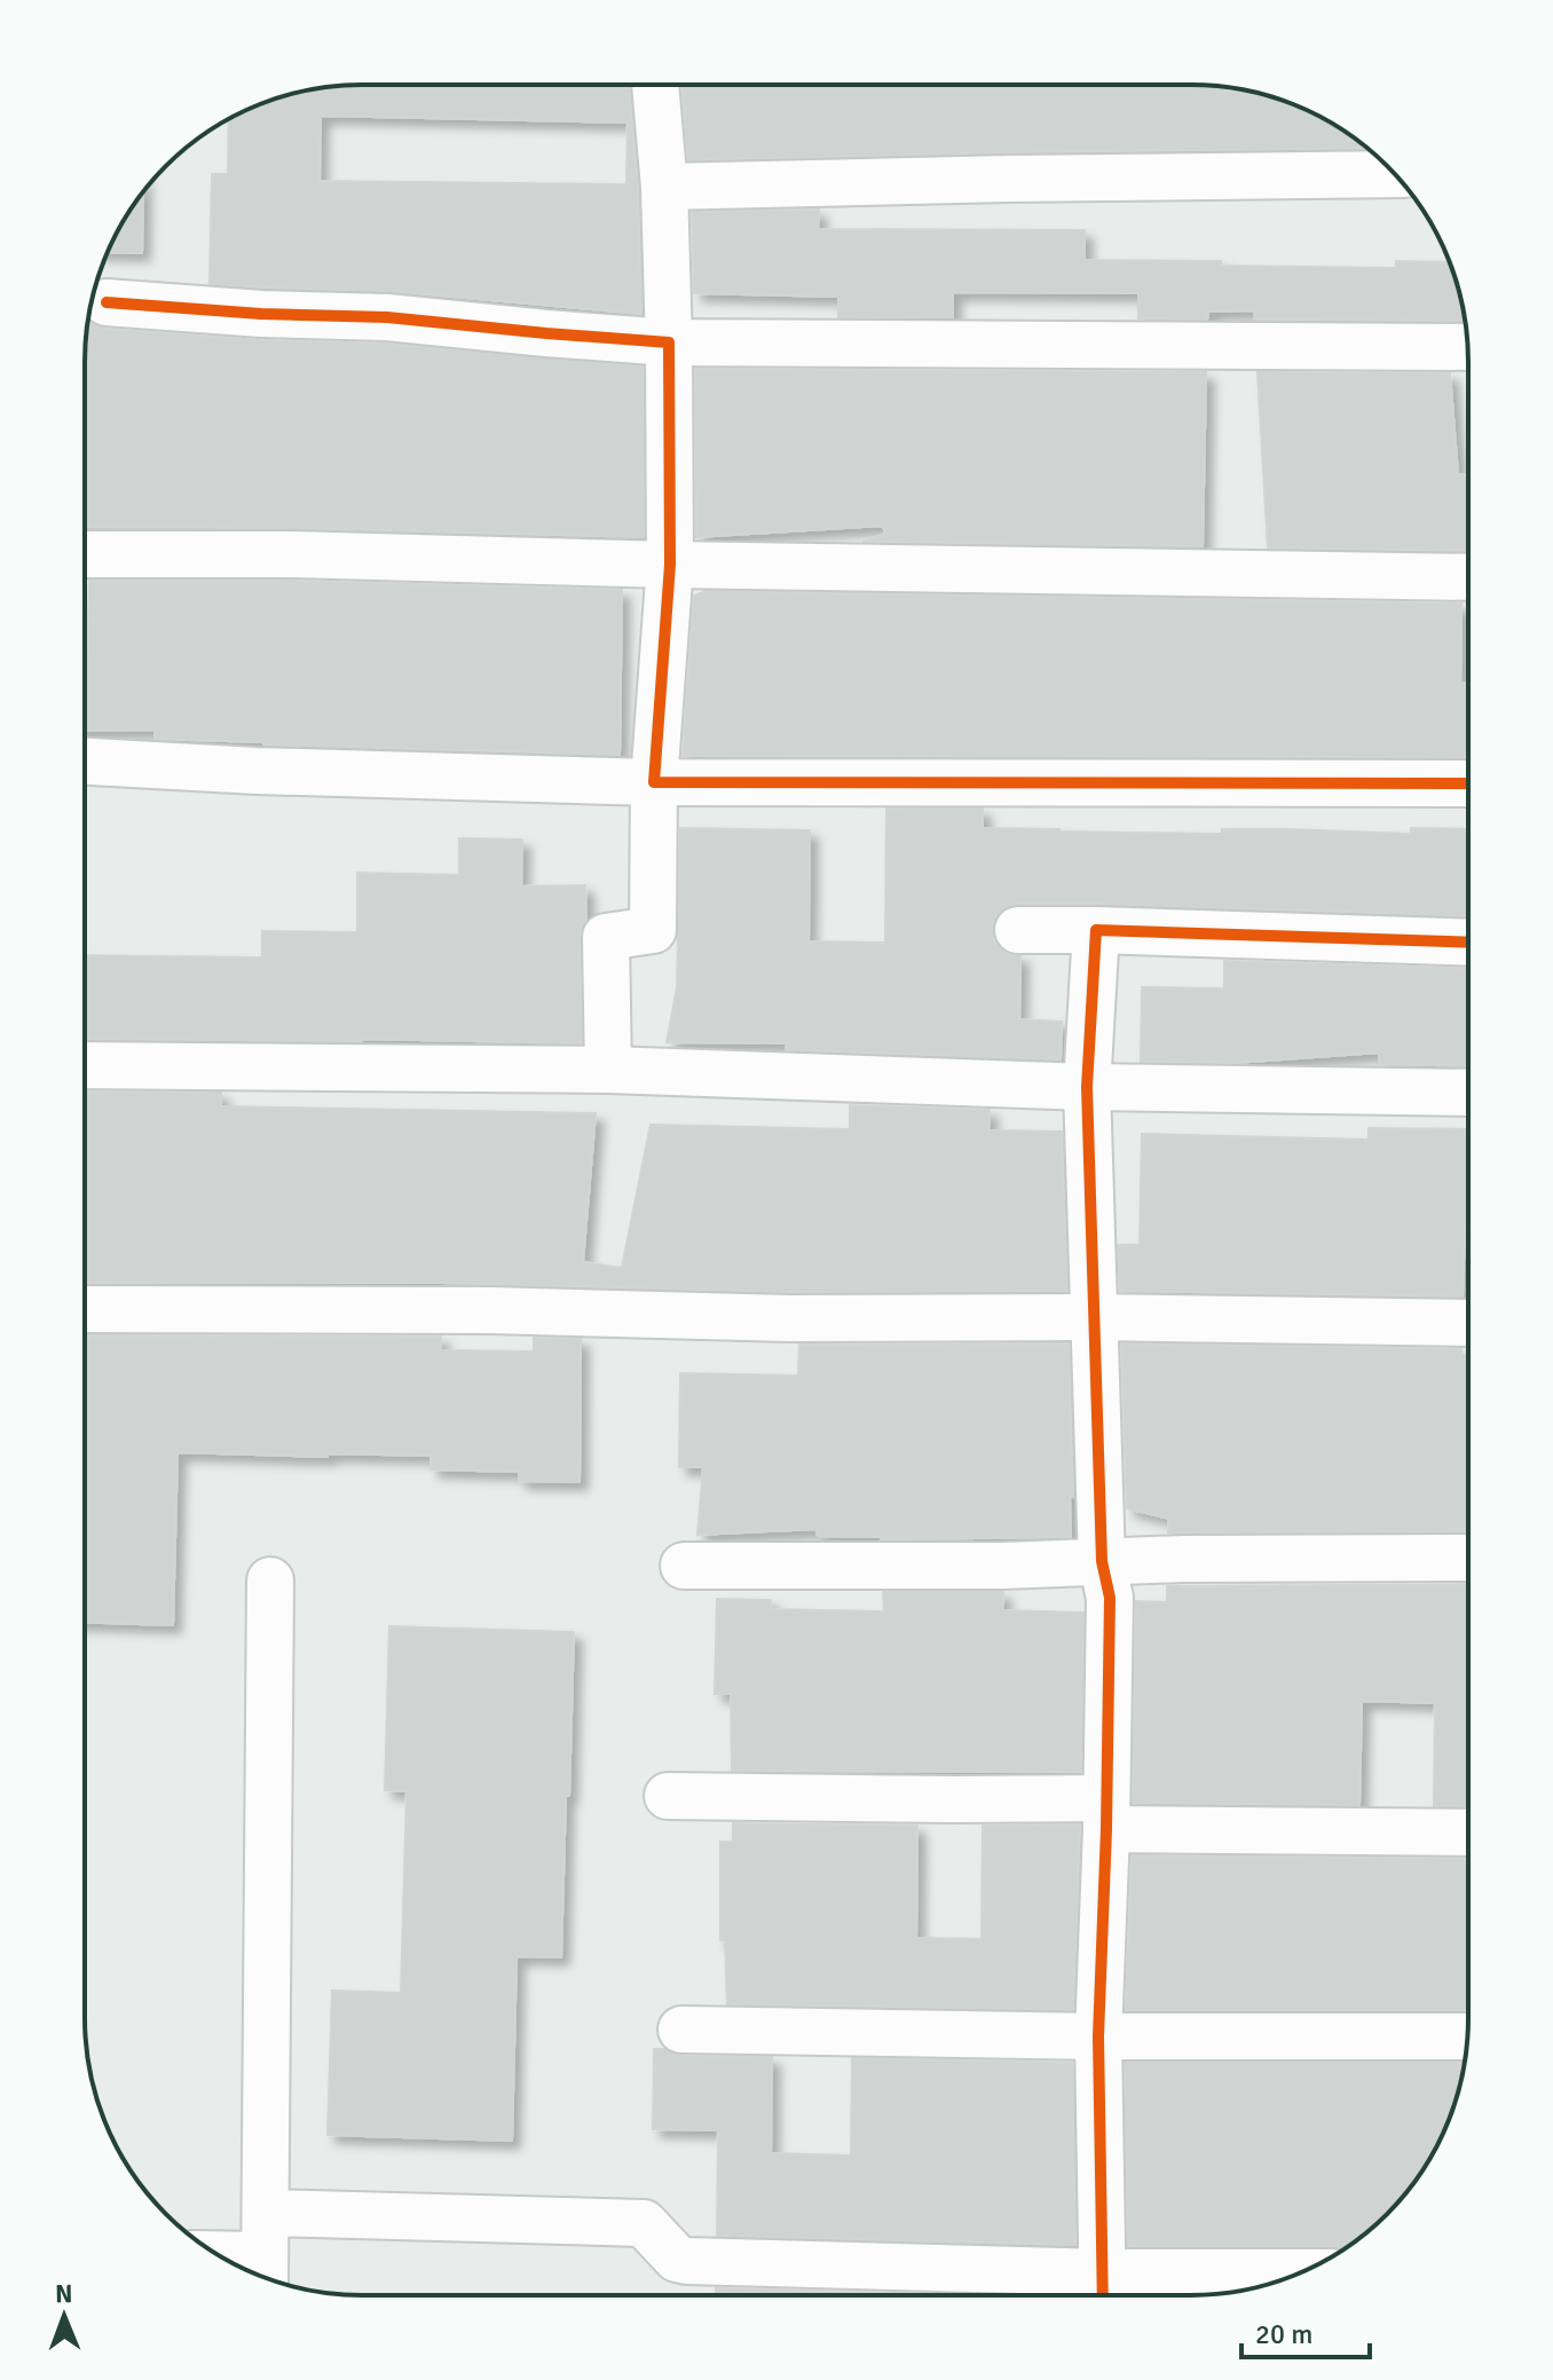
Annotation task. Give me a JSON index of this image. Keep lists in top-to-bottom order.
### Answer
{
  "scale_bar": "20 m",
  "north": "top"
}
